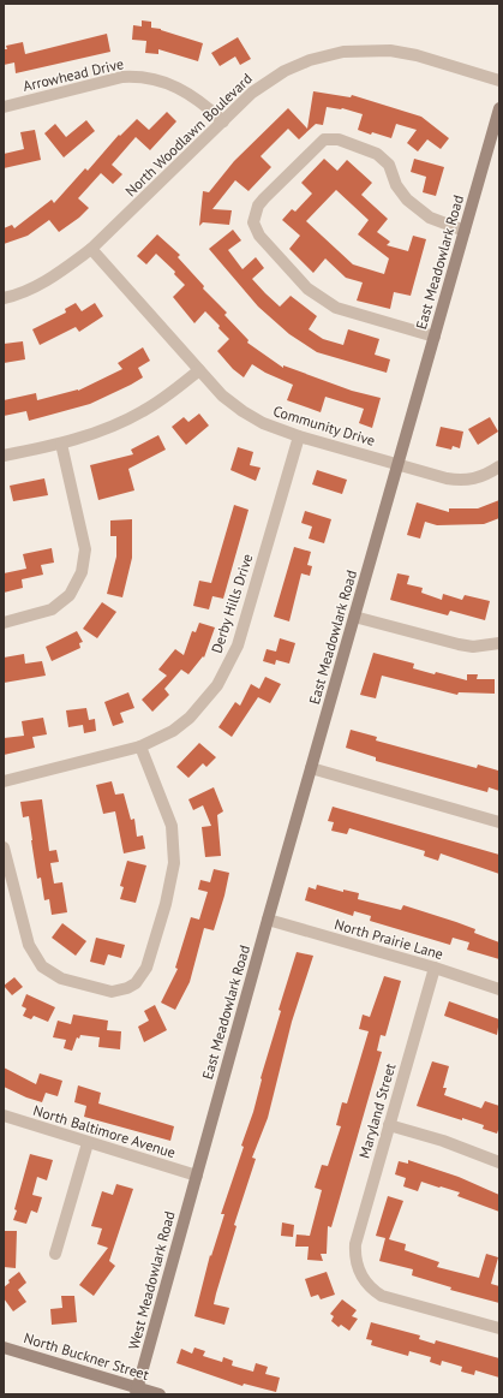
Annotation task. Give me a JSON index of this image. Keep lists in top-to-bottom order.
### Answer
{
  "streets": {
    "main road": ["East Meadowlark Road", "West Meadowlark Road", "North Buckner Street"],
    "street": [
      "Arrowhead Drive",
      "North Woodlawn Boulevard",
      "Community Drive",
      "Derby Hills Drive",
      "North Prairie Lane",
      "Maryland Street",
      "North Baltimore Avenue"
    ]
  },
  "crossings": [
    ["Arrowhead Drive", "North Woodlawn Boulevard"],
    ["North Woodlawn Boulevard", "Community Drive"],
    ["East Meadowlark Road", "Community Drive"],
    ["East Meadowlark Road", "North Prairie Lane"],
    ["East Meadowlark Road", "North Baltimore Avenue"],
    ["East Meadowlark Road", "West Meadowlark Road"],
    ["Community Drive", "Derby Hills Drive"],
    ["North Prairie Lane", "Maryland Street"],
    ["North Baltimore Avenue", "West Meadowlark Road"],
    ["West Meadowlark Road", "North Buckner Street"]
  ]
}
